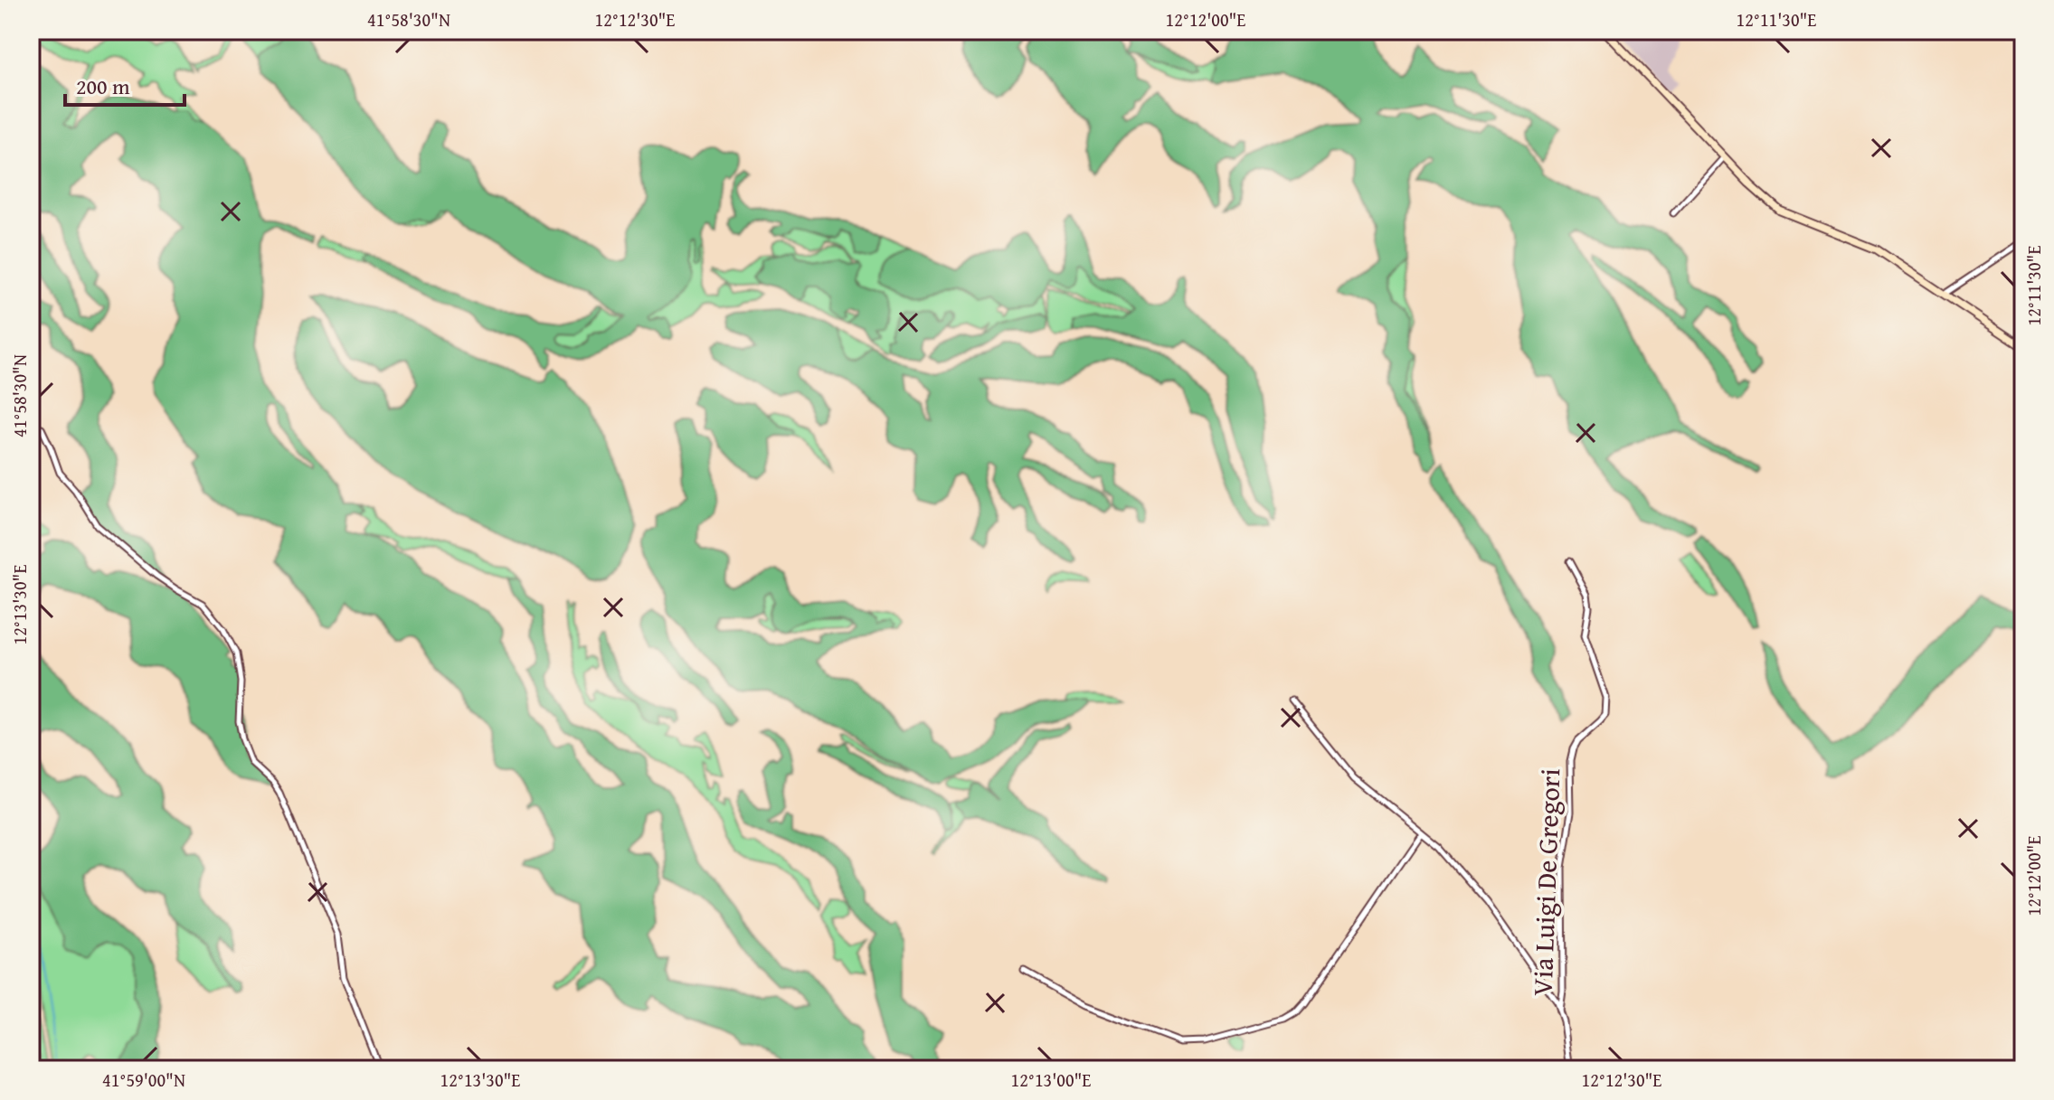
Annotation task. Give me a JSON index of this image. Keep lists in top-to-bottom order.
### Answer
{
  "streets": {
    "street": ["Via Luigi De Gregori"]
  },
  "scale_bar": "200 m",
  "coordinates": [
    "41°58'30\"N",
    "12°12'30\"E",
    "12°12'00\"E",
    "12°11'30\"E",
    "12°13'30\"E",
    "41°59'00\"N",
    "12°13'00\"E"
  ]
}
